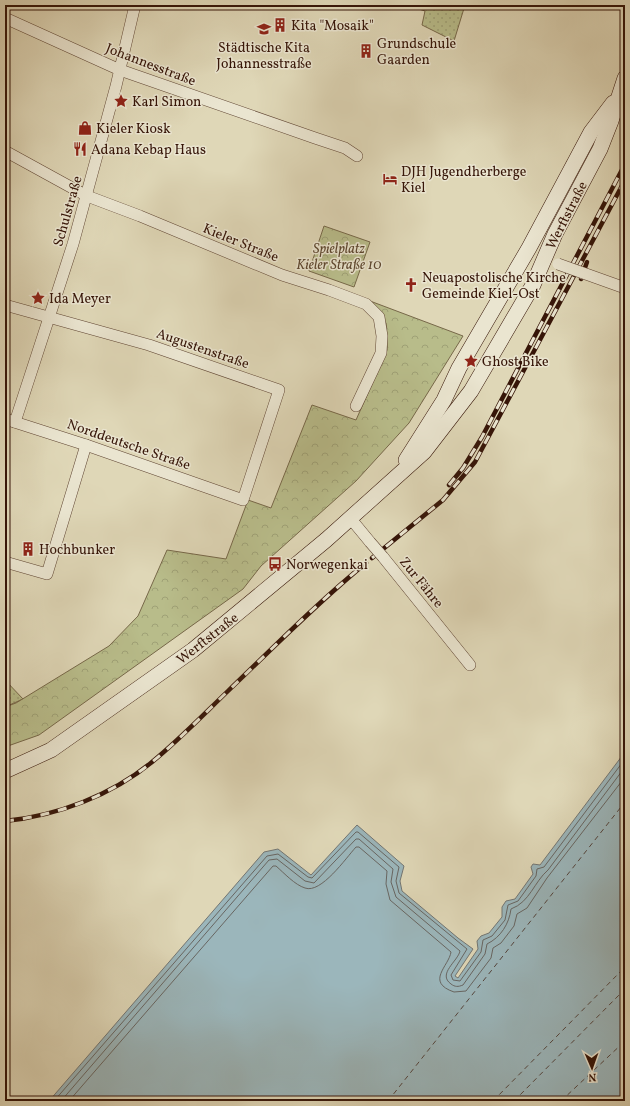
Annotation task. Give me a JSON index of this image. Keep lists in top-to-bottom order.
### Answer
{
  "streets": {
    "main road": ["Werftstraße"],
    "street": [
      "Johannesstraße",
      "Schulstraße",
      "Kieler Straße",
      "Augustenstraße",
      "Norddeutsche Straße",
      "Zur Fähre"
    ]
  },
  "crossings": [
    ["Johannesstraße", "Schulstraße"],
    ["Schulstraße", "Kieler Straße"],
    ["Schulstraße", "Augustenstraße"],
    ["Schulstraße", "Norddeutsche Straße"],
    ["Werftstraße", "Zur Fähre"],
    ["Augustenstraße", "Norddeutsche Straße"]
  ],
  "parks": ["Spielplatz Kieler Straße 10"],
  "places": {
    "building": ["Kita \"Mosaik\"", "Grundschule Gaarden", "Hochbunker"],
    "school or university": ["Städtische Kita Johannesstraße"],
    "place": ["Karl Simon", "Ida Meyer", "Ghost Bike"],
    "shop": ["Kieler Kiosk"],
    "restaurant": ["Adana Kebap Haus"],
    "hotel": ["DJH Jugendherberge Kiel"],
    "church": ["Neuapostolische Kirche Gemeinde Kiel-Ost"],
    "bus stop": ["Norwegenkai"]
  },
  "north": "bottom"
}
